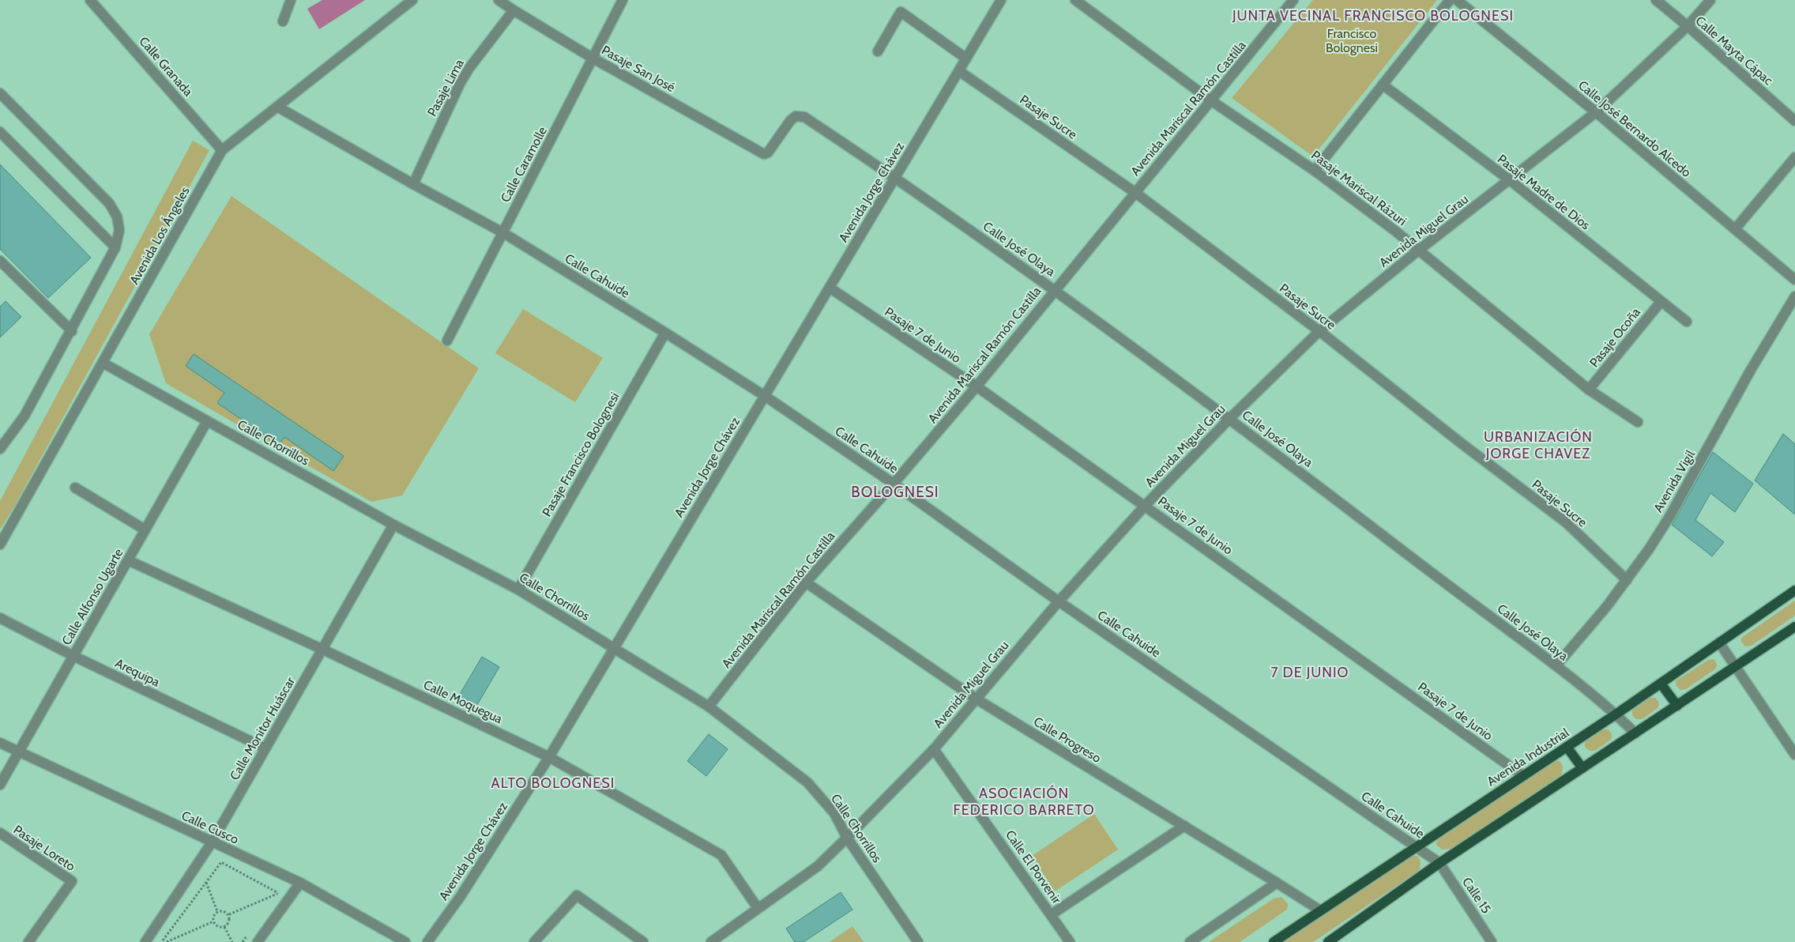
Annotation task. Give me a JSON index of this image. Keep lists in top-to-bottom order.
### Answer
{
  "streets": {
    "main road": ["Avenida Industrial"],
    "street": [
      "Calle Mayta Cápac",
      "Calle Granada",
      "Pasaje San José",
      "Pasaje Lima",
      "Avenida Mariscal Ramón Castilla",
      "Pasaje Sucre",
      "Calle José Bernardo Alcedo",
      "Calle Caramolle",
      "Pasaje Mariscal Rázuri",
      "Avenida Jorge Chávez",
      "Pasaje Madre de Dios",
      "Avenida Miguel Grau",
      "Avenida Los Ángeles",
      "Calle José Olaya",
      "Calle Cahuide",
      "Pasaje 7 de Junio",
      "Pasaje Ocoña",
      "Calle Chorrillos",
      "Pasaje Francisco Bolognesi",
      "Avenida Vigil",
      "Calle Alfonso Ugarte",
      "Arequipa",
      "Calle Moquegua",
      "Calle Monitor Huáscar",
      "Calle Progreso",
      "Calle Cusco",
      "Pasaje Loreto",
      "Calle El Porvenir",
      "Calle 15"
    ]
  },
  "crossings": [
    ["Calle Mayta Cápac", "Avenida Miguel Grau"],
    ["Calle Granada", "Avenida Los Ángeles"],
    ["Pasaje San José", "Pasaje Lima"],
    ["Pasaje San José", "Calle Caramolle"],
    ["Pasaje San José", "Calle José Olaya"],
    ["Pasaje Lima", "Calle Cahuide"],
    ["Avenida Mariscal Ramón Castilla", "Pasaje Sucre"],
    ["Avenida Mariscal Ramón Castilla", "Pasaje Mariscal Rázuri"],
    ["Avenida Mariscal Ramón Castilla", "Calle José Olaya"],
    ["Avenida Mariscal Ramón Castilla", "Calle Cahuide"],
    ["Avenida Mariscal Ramón Castilla", "Pasaje 7 de Junio"],
    ["Avenida Mariscal Ramón Castilla", "Calle Chorrillos"],
    ["Avenida Mariscal Ramón Castilla", "Calle Progreso"],
    ["Pasaje Sucre", "Avenida Jorge Chávez"],
    ["Pasaje Sucre", "Avenida Miguel Grau"],
    ["Pasaje Sucre", "Avenida Vigil"],
    ["Calle José Bernardo Alcedo", "Avenida Miguel Grau"],
    ["Calle Caramolle", "Calle Cahuide"],
    ["Pasaje Mariscal Rázuri", "Avenida Miguel Grau"],
    ["Pasaje Mariscal Rázuri", "Pasaje Ocoña"],
    ["Avenida Jorge Chávez", "Calle José Olaya"],
    ["Avenida Jorge Chávez", "Calle Cahuide"],
    ["Avenida Jorge Chávez", "Pasaje 7 de Junio"],
    ["Avenida Jorge Chávez", "Calle Chorrillos"],
    ["Avenida Jorge Chávez", "Calle Moquegua"],
    ["Pasaje Madre de Dios", "Avenida Miguel Grau"],
    ["Pasaje Madre de Dios", "Pasaje Ocoña"],
    ["Avenida Miguel Grau", "Calle José Olaya"],
    ["Avenida Miguel Grau", "Calle Cahuide"],
    ["Avenida Miguel Grau", "Pasaje 7 de Junio"],
    ["Avenida Miguel Grau", "Calle Chorrillos"],
    ["Avenida Miguel Grau", "Calle Moquegua"],
    ["Avenida Miguel Grau", "Calle Progreso"],
    ["Avenida Miguel Grau", "Calle El Porvenir"],
    ["Avenida Los Ángeles", "Calle Cahuide"],
    ["Avenida Los Ángeles", "Calle Chorrillos"],
    ["Calle José Olaya", "Avenida Vigil"],
    ["Calle José Olaya", "Avenida Industrial"],
    ["Calle Cahuide", "Pasaje Francisco Bolognesi"],
    ["Calle Cahuide", "Avenida Industrial"],
    ["Calle Cahuide", "Calle 15"],
    ["Pasaje 7 de Junio", "Avenida Industrial"],
    ["Calle Chorrillos", "Pasaje Francisco Bolognesi"],
    ["Calle Chorrillos", "Calle Alfonso Ugarte"],
    ["Calle Chorrillos", "Calle Monitor Huáscar"],
    ["Calle Alfonso Ugarte", "Arequipa"],
    ["Calle Alfonso Ugarte", "Calle Moquegua"],
    ["Calle Alfonso Ugarte", "Calle Cusco"],
    ["Arequipa", "Calle Monitor Huáscar"],
    ["Calle Moquegua", "Calle Monitor Huáscar"],
    ["Calle Monitor Huáscar", "Calle Cusco"],
    ["Calle Progreso", "Avenida Industrial"]
  ],
  "districts": [
    "JUNTA VECINAL FRANCISCO BOLOGNESI",
    "URBANIZACIÓN JORGE CHAVEZ",
    "BOLOGNESI",
    "7 DE JUNIO",
    "ALTO BOLOGNESI",
    "ASOCIACIÓN FEDERICO BARRETO"
  ],
  "parks": ["Francisco Bolognesi"]
}
